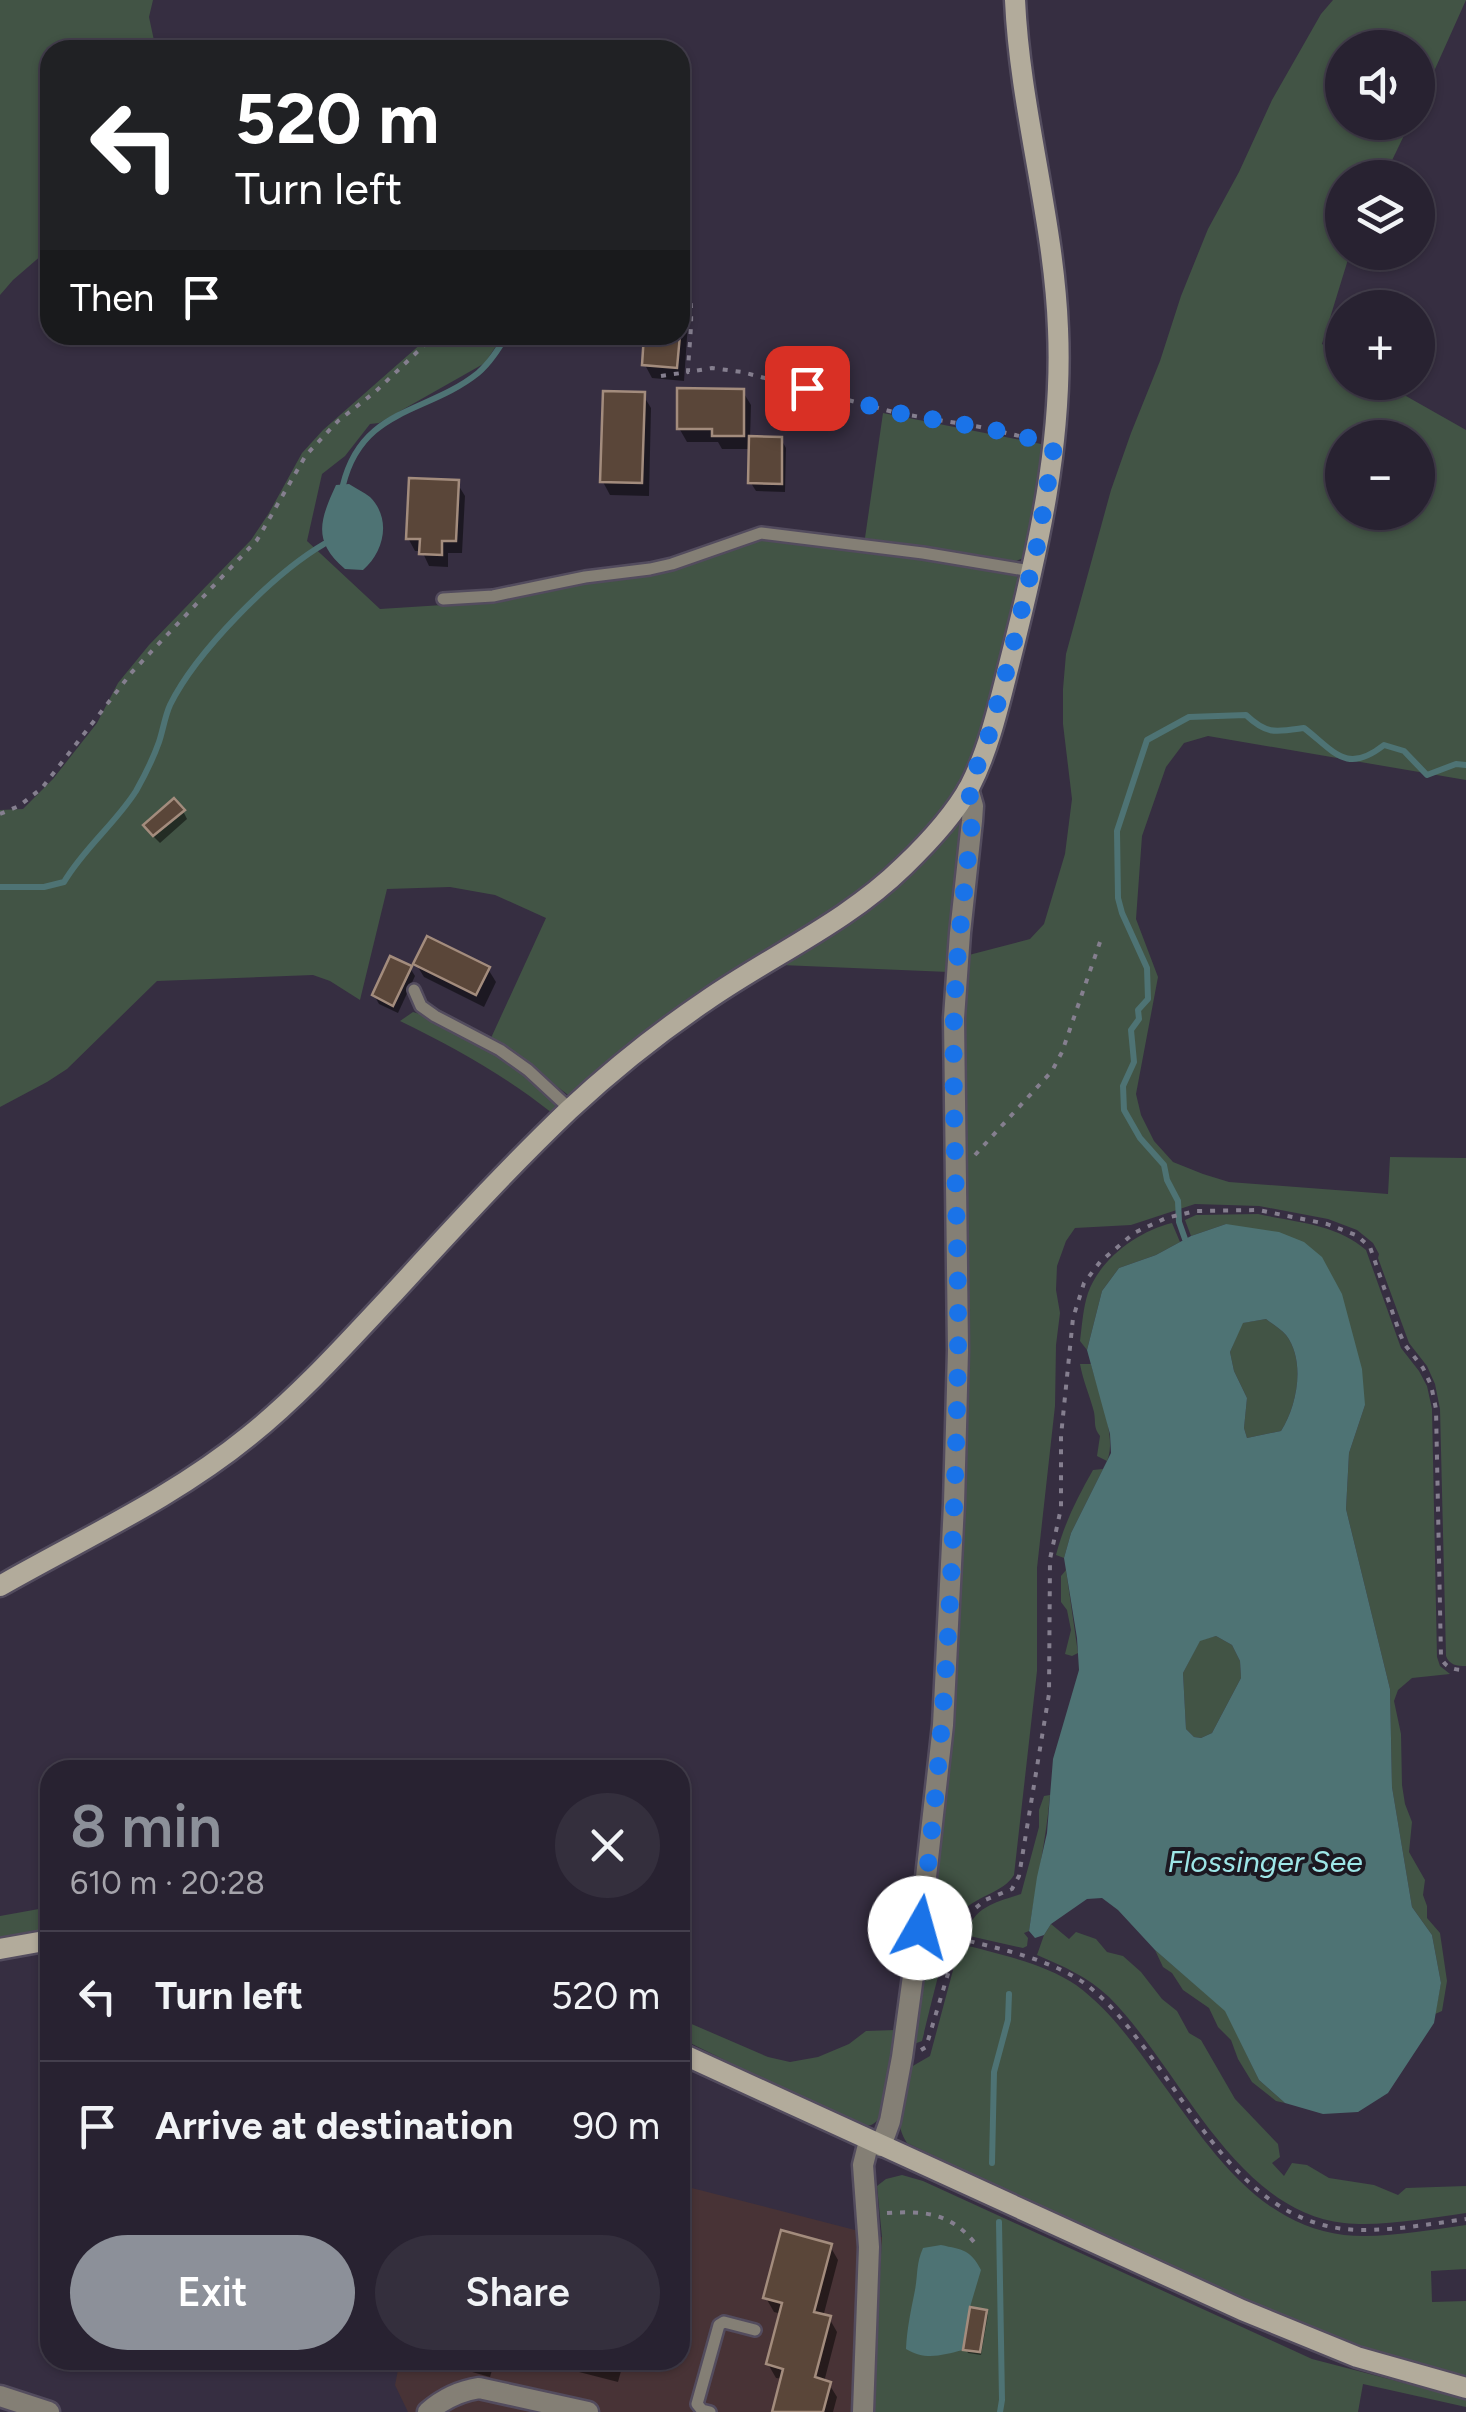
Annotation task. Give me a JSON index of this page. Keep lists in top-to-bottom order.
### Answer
{
  "water": ["Flossinger See"],
  "page": {
    "map_buttons": ["+", "−"],
    "turn": ["520 m", "Turn left"],
    "then": "Then",
    "heading": ["8 min", "610 m · 20:28"],
    "list": [
      {
        "name": "Turn left",
        "value": "520 m"
      },
      {
        "name": "Arrive at destination",
        "value": "90 m"
      }
    ],
    "buttons": ["Exit", "Share"]
  }
}
